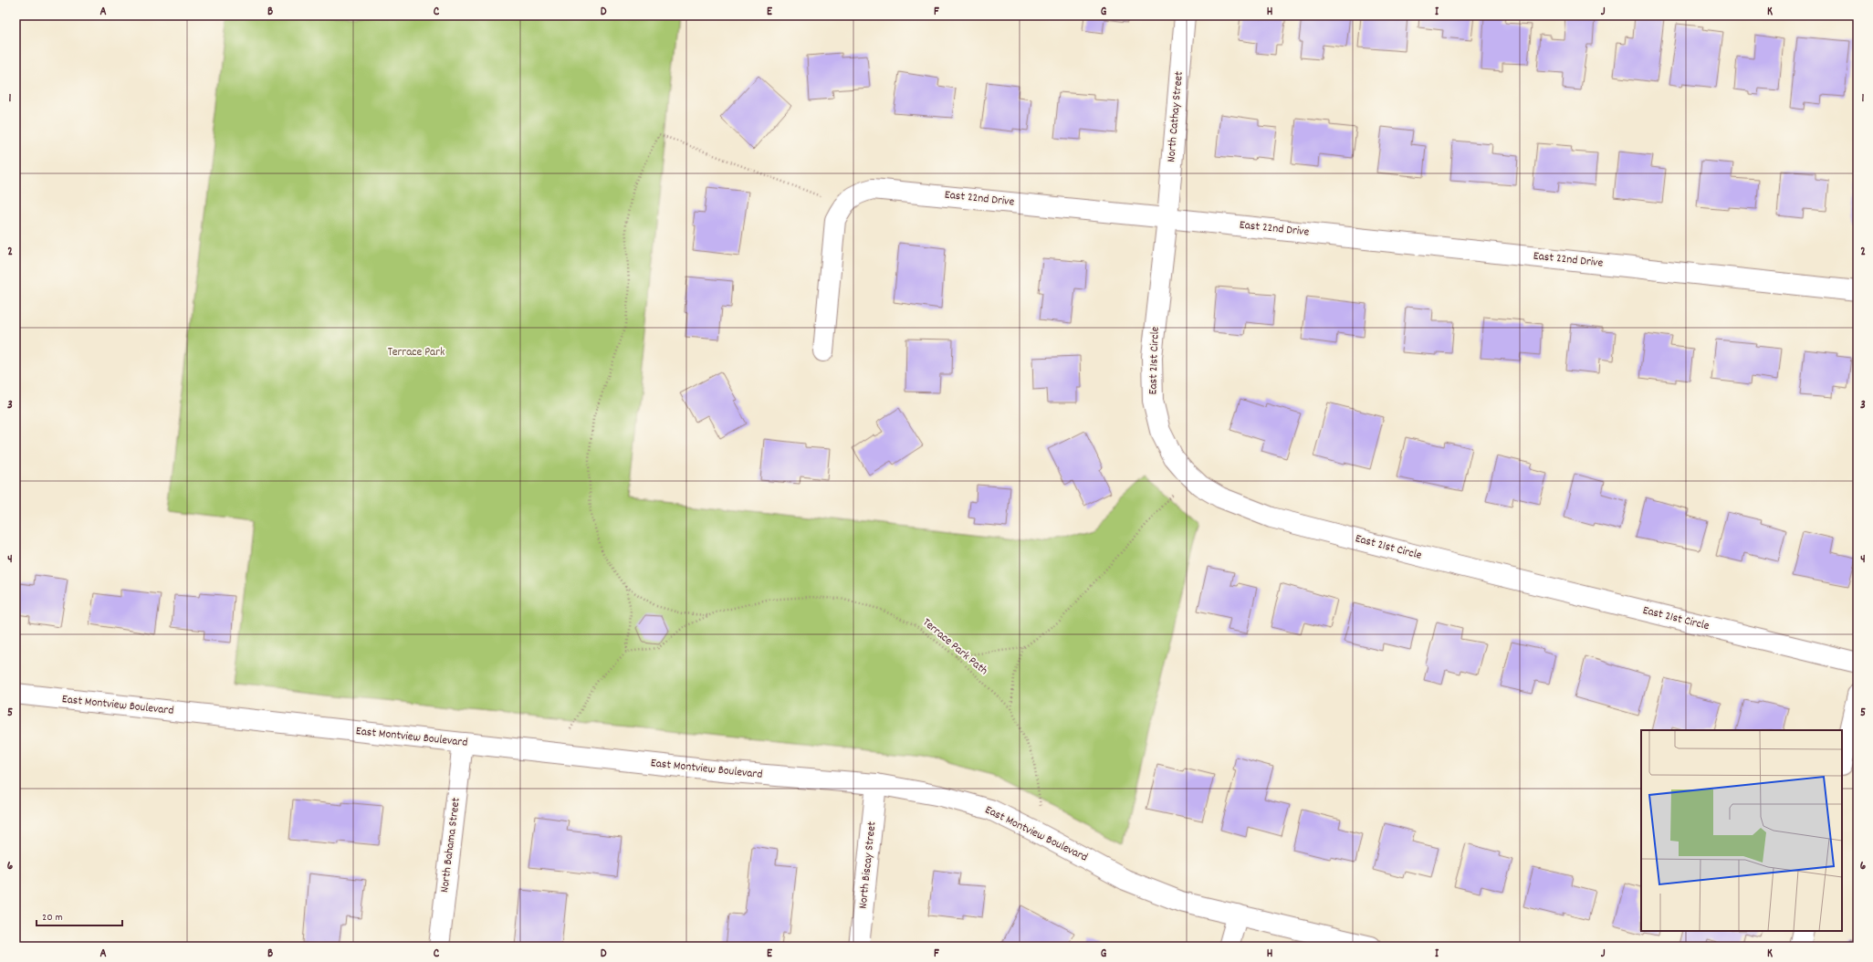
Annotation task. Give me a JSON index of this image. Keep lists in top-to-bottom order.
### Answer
{
  "streets": {
    "street": [
      "North Cathay Street",
      "East 22nd Drive",
      "East 21st Circle",
      "East Montview Boulevard",
      "North Bahama Street",
      "North Biscay Street"
    ],
    "path": ["Terrace Park Path"]
  },
  "crossings": [
    ["North Cathay Street", "East 22nd Drive"],
    ["North Cathay Street", "East 21st Circle"],
    ["East 22nd Drive", "East 21st Circle"],
    ["Terrace Park Path", "East Montview Boulevard"],
    ["East Montview Boulevard", "North Bahama Street"],
    ["East Montview Boulevard", "North Biscay Street"]
  ],
  "parks": ["Terrace Park"],
  "scale_bar": "20 m",
  "grid": {
    "columns": [
      "A",
      "B",
      "C",
      "D",
      "E",
      "F",
      "G",
      "H",
      "I",
      "J",
      "K"
    ],
    "rows": [
      "1",
      "2",
      "3",
      "4",
      "5",
      "6"
    ]
  }
}
